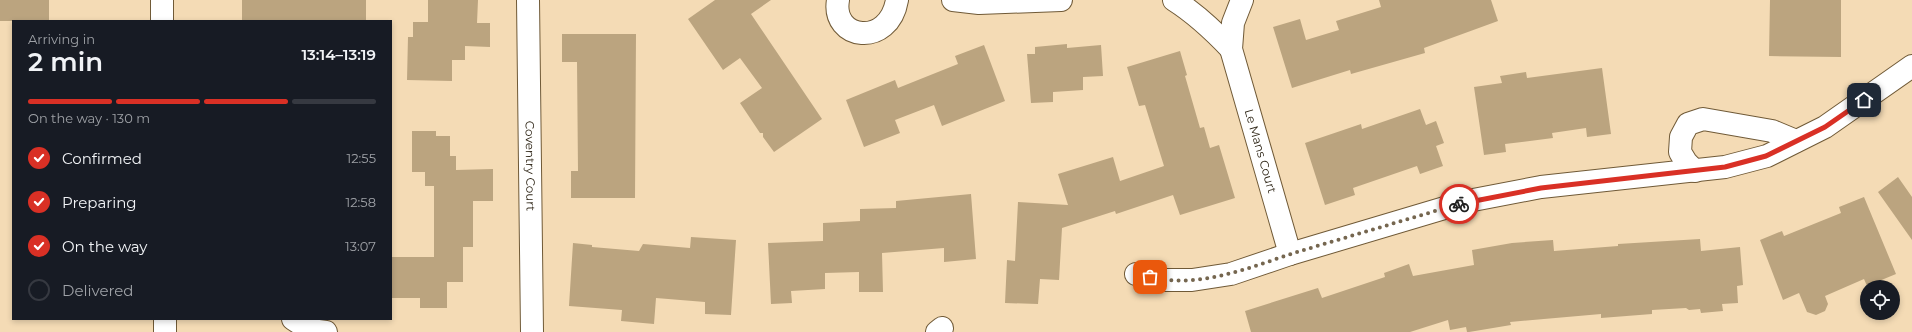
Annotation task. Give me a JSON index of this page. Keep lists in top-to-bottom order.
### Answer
{
  "streets": {
    "street": ["Le Mans Court", "Coventry Court"]
  },
  "page": {
    "heading": ["2 min", "Arriving in", "13:14–13:19"],
    "bar": "On the way · 130 m",
    "list": [
      ["Confirmed", "12:55"],
      ["Preparing", "12:58"],
      ["On the way", "13:07"],
      "Delivered"
    ]
  }
}
